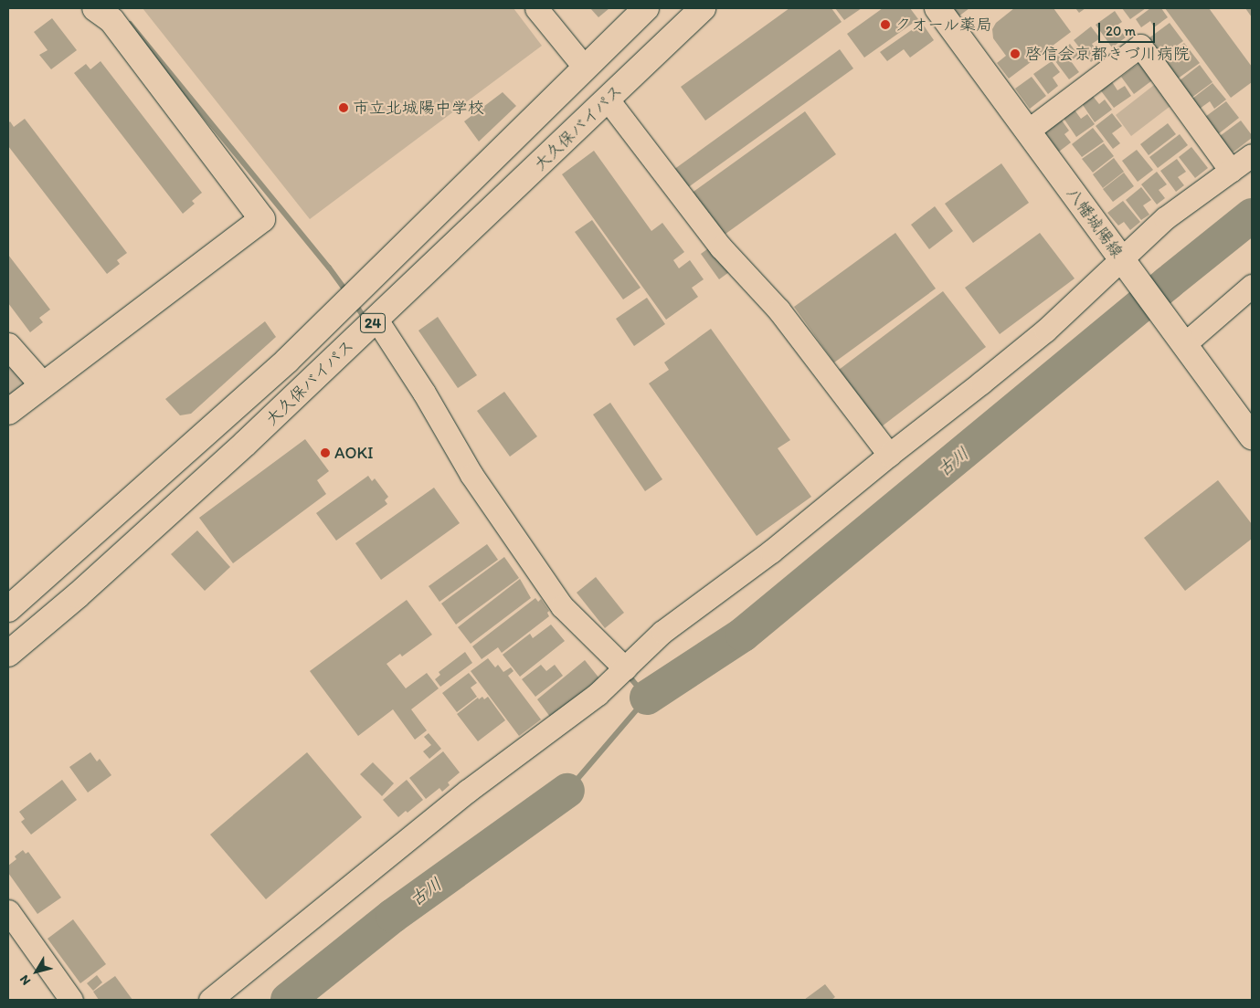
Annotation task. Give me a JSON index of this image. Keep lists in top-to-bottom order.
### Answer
{
  "streets": {
    "main road": ["大久保バイパス", "八幡城陽線", "24"]
  },
  "water": ["古川"],
  "places": [
    "クオール薬局",
    "啓信会京都きづ川病院",
    "市立北城陽中学校",
    "AOKI"
  ],
  "scale_bar": "20 m",
  "north": "bottom left"
}
